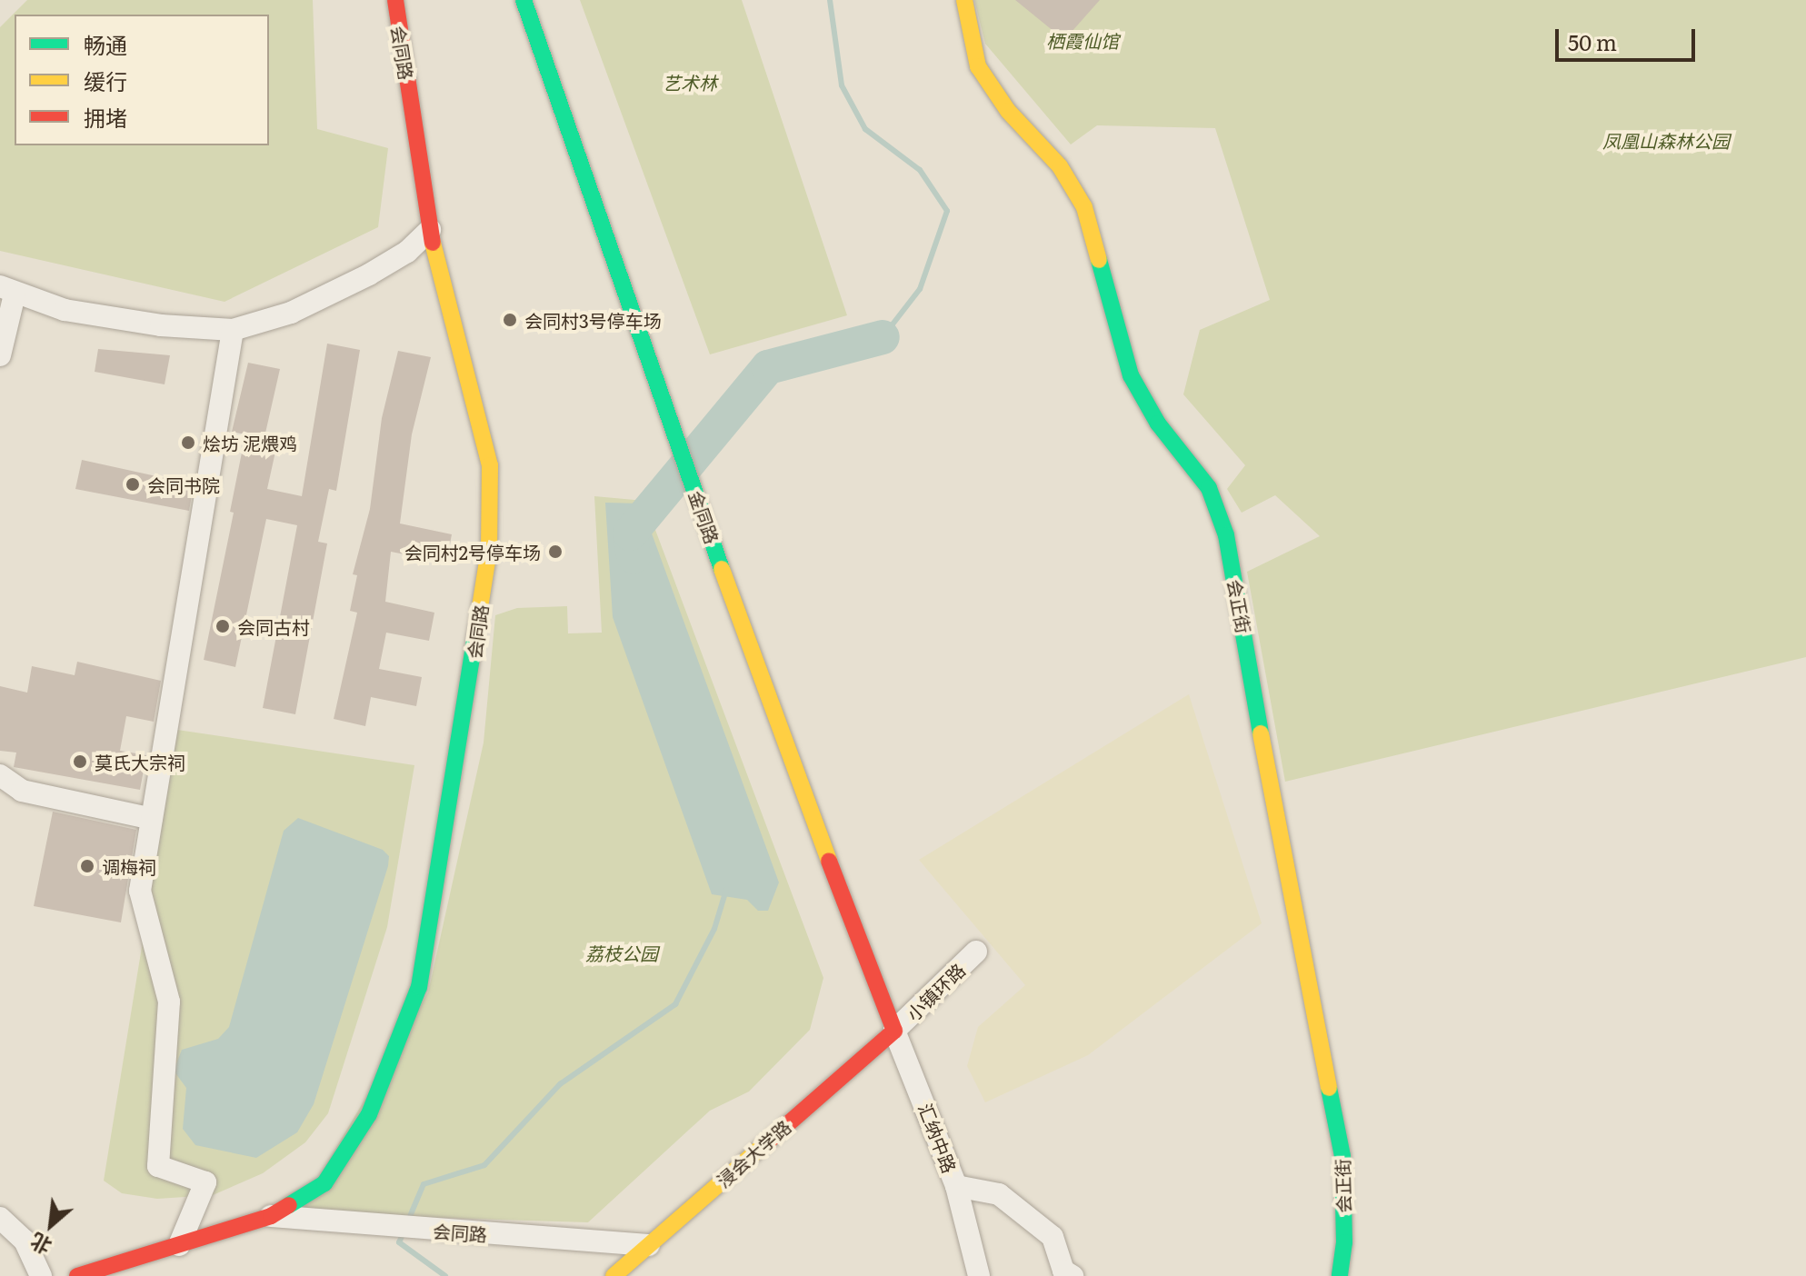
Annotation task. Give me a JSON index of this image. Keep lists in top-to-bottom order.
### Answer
{
  "streets": {
    "street": [
      "会同路",
      "金同路",
      "会正街",
      "小镇环路",
      "汇纳中路",
      "浸会大学路"
    ]
  },
  "crossings": [
    ["会同路", "浸会大学路"],
    ["金同路", "小镇环路"],
    ["金同路", "汇纳中路"],
    ["金同路", "浸会大学路"],
    ["小镇环路", "汇纳中路"],
    ["小镇环路", "浸会大学路"],
    ["汇纳中路", "浸会大学路"]
  ],
  "parks": [
    "栖霞仙馆",
    "艺术林",
    "凤凰山森林公园",
    "荔枝公园"
  ],
  "places": [
    "会同村3号停车场",
    "烩坊 泥煨鸡",
    "会同书院",
    "会同村2号停车场",
    "会同古村",
    "莫氏大宗祠",
    "调梅祠"
  ],
  "legend": ["畅通", "缓行", "拥堵"],
  "scale_bar": "50 m",
  "north": "bottom left"
}
